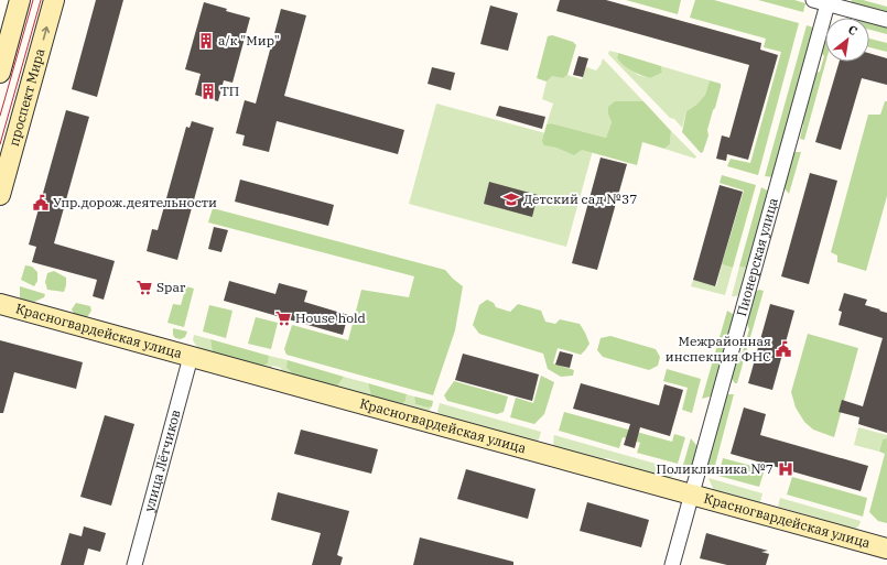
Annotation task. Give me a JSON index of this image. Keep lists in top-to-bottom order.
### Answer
{
  "streets": {
    "street": [
      "проспект Мира",
      "Пионерская улица",
      "Красногвардейская улица",
      "улица Лётчиков"
    ]
  },
  "crossings": [
    ["Пионерская улица", "Красногвардейская улица"],
    ["Красногвардейская улица", "улица Лётчиков"]
  ],
  "places": {
    "building": ["а/к \"Мир\"", "ТП"],
    "school or university": ["Детский сад №37"],
    "public building": ["Упр.дорож.деятельности", "Межрайонная инспекция ФНС"],
    "supermarket": ["Spar", "House hold"],
    "hospital": ["Поликлиника №7"]
  },
  "north": "top right"
}
